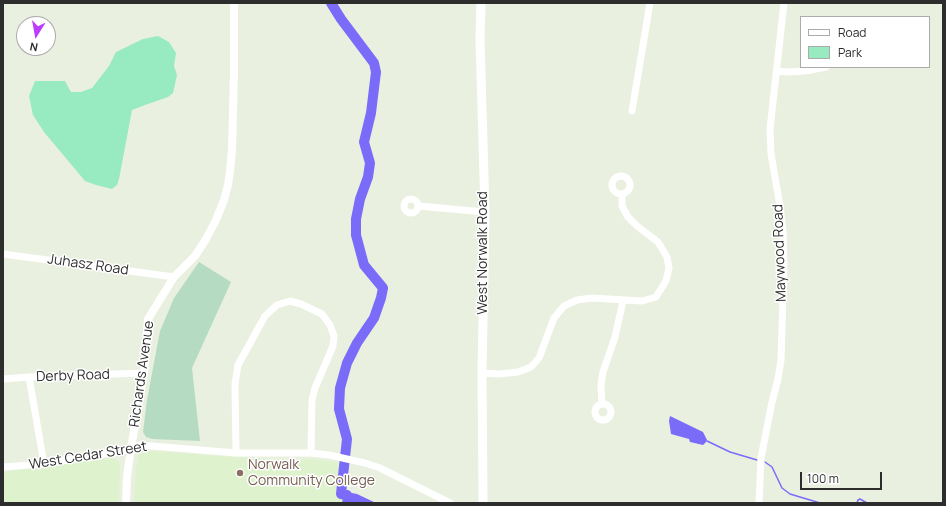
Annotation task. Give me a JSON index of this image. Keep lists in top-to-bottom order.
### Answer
{
  "streets": {
    "main road": ["West Norwalk Road"],
    "street": [
      "Maywood Road",
      "Juhasz Road",
      "Richards Avenue",
      "Derby Road",
      "West Cedar Street"
    ]
  },
  "crossings": [
    ["Juhasz Road", "Richards Avenue"],
    ["Richards Avenue", "Derby Road"],
    ["Richards Avenue", "West Cedar Street"]
  ],
  "places": ["Norwalk Community College"],
  "legend": ["Road", "Park"],
  "scale_bar": "100 m",
  "north": "bottom"
}
